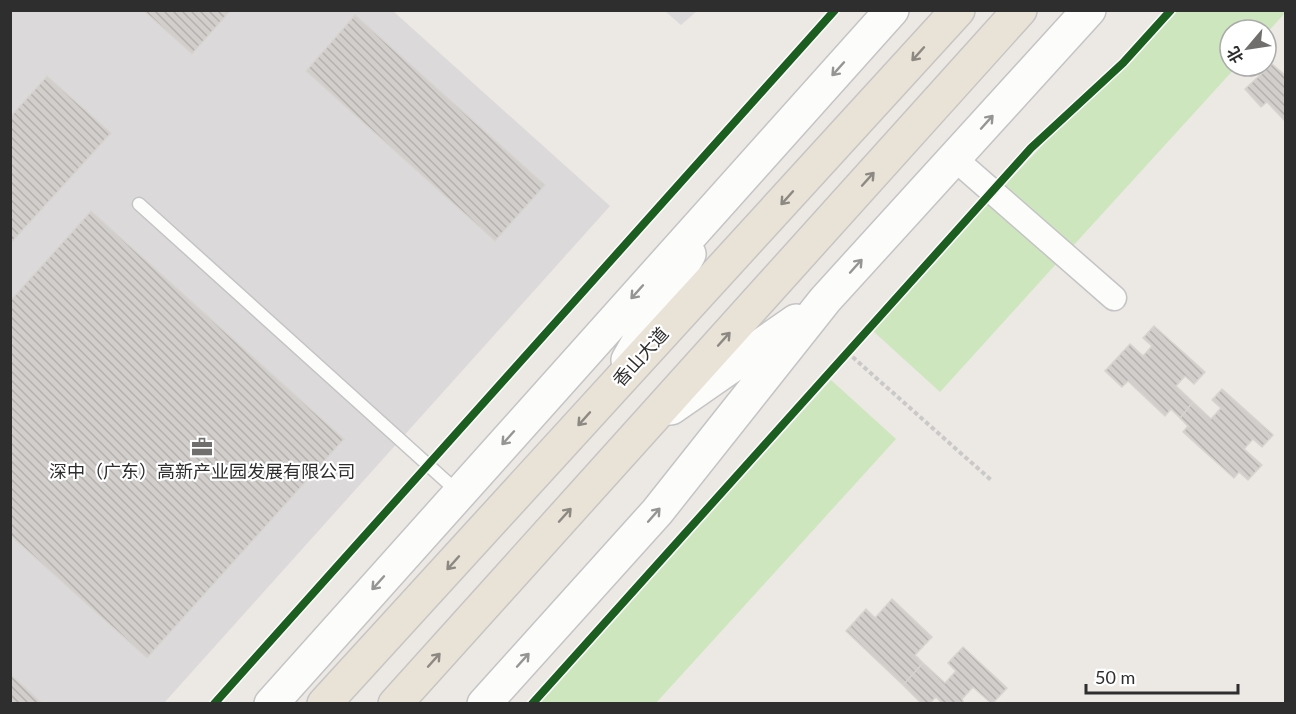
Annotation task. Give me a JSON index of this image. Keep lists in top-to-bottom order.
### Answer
{
  "streets": {
    "highway": ["香山大道"]
  },
  "places": {
    "office": ["深中（广东）高新产业园发展有限公司"]
  },
  "scale_bar": "50 m",
  "north": "bottom left"
}
